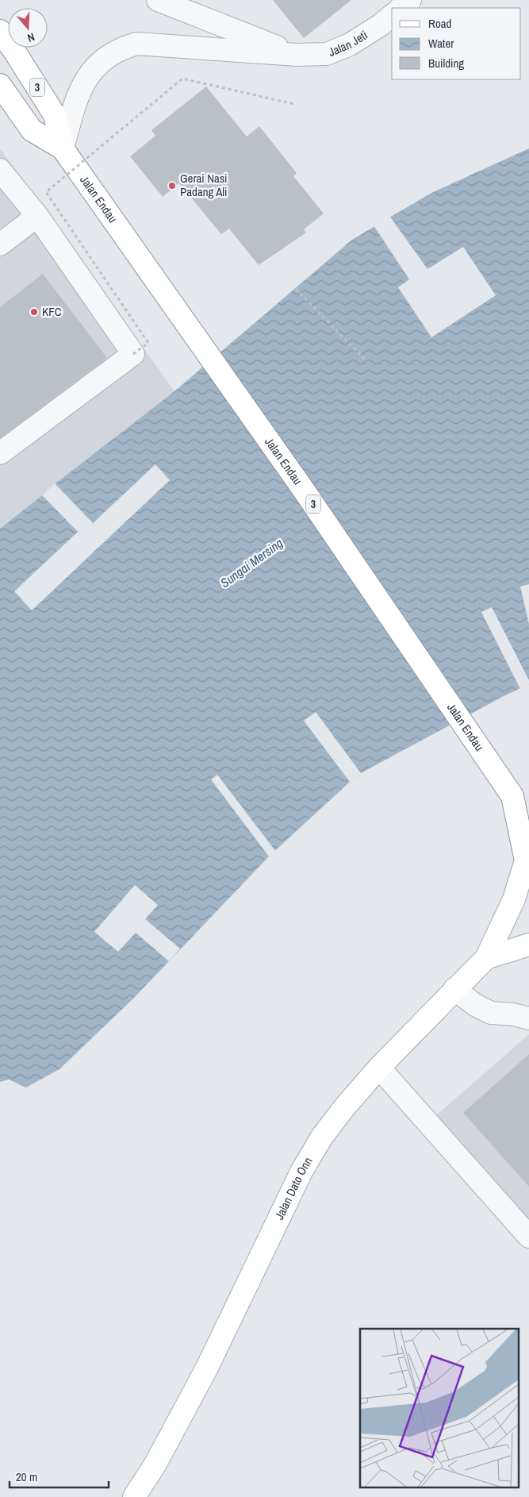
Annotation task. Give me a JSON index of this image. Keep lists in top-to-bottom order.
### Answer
{
  "streets": {
    "main road": ["3", "Jalan Endau", "Jalan Dato Onn"],
    "street": ["Jalan Jeti"]
  },
  "crossings": [
    ["Jalan Jeti", "Jalan Endau"]
  ],
  "water": ["Sungai Mersing"],
  "places": ["Gerai Nasi Padang Ali", "KFC"],
  "legend": ["Road", "Water", "Building"],
  "scale_bar": "20 m",
  "north": "bottom"
}
